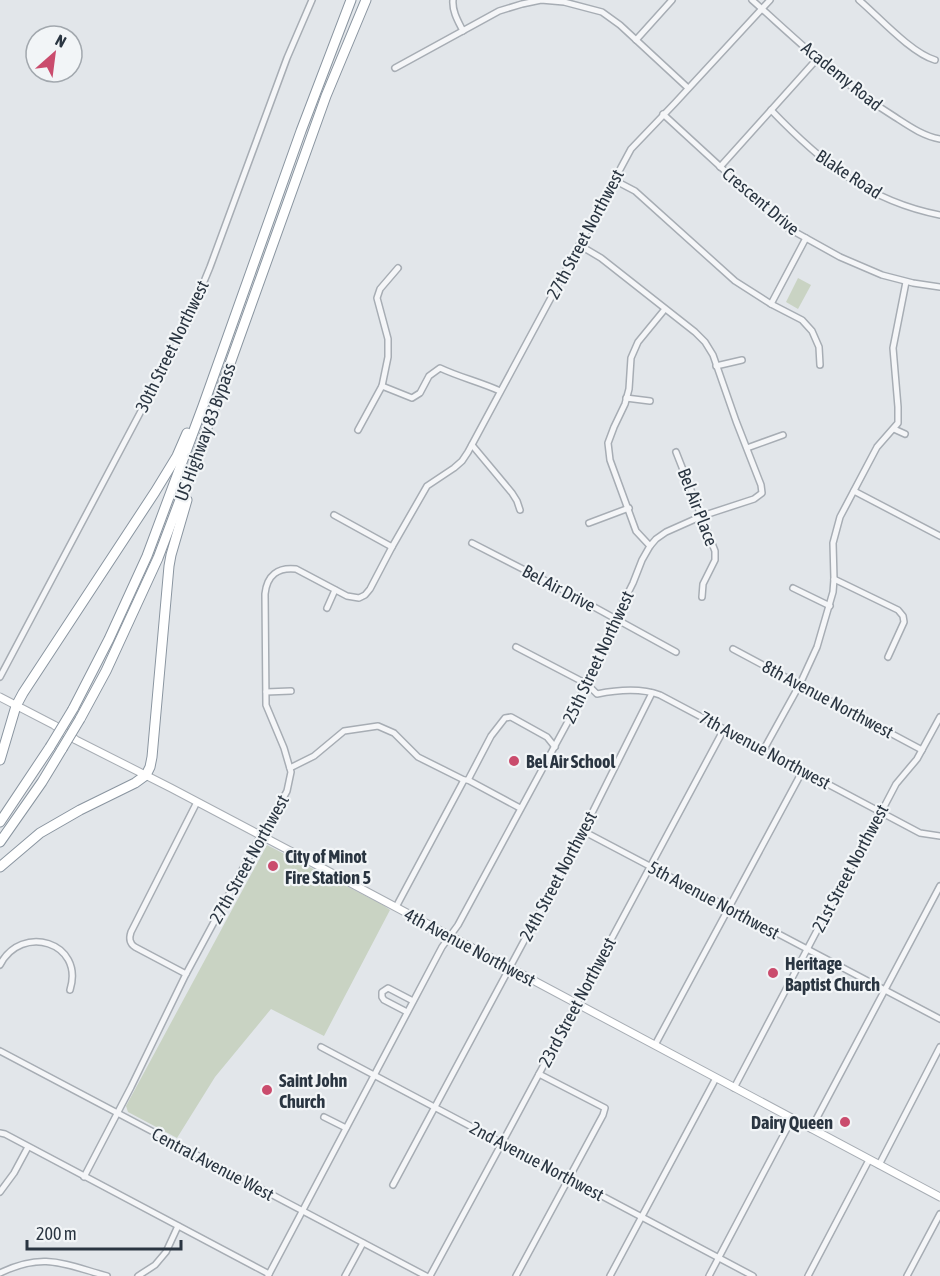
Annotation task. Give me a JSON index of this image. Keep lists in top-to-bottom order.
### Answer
{
  "streets": {
    "highway": ["US Highway 83 Bypass"],
    "main road": ["4th Avenue Northwest"],
    "street": [
      "Academy Road",
      "Blake Road",
      "Crescent Drive",
      "27th Street Northwest",
      "30th Street Northwest",
      "Bel Air Place",
      "Bel Air Drive",
      "25th Street Northwest",
      "8th Avenue Northwest",
      "7th Avenue Northwest",
      "21st Street Northwest",
      "24th Street Northwest",
      "5th Avenue Northwest",
      "23rd Street Northwest",
      "2nd Avenue Northwest",
      "Central Avenue West"
    ]
  },
  "crossings": [
    ["Academy Road", "27th Street Northwest"],
    ["Crescent Drive", "27th Street Northwest"],
    ["27th Street Northwest", "4th Avenue Northwest"],
    ["27th Street Northwest", "Central Avenue West"],
    ["Bel Air Place", "25th Street Northwest"],
    ["Bel Air Drive", "25th Street Northwest"],
    ["25th Street Northwest", "7th Avenue Northwest"],
    ["25th Street Northwest", "4th Avenue Northwest"],
    ["25th Street Northwest", "2nd Avenue Northwest"],
    ["25th Street Northwest", "Central Avenue West"],
    ["8th Avenue Northwest", "21st Street Northwest"],
    ["7th Avenue Northwest", "21st Street Northwest"],
    ["7th Avenue Northwest", "24th Street Northwest"],
    ["7th Avenue Northwest", "23rd Street Northwest"],
    ["21st Street Northwest", "5th Avenue Northwest"],
    ["21st Street Northwest", "4th Avenue Northwest"],
    ["24th Street Northwest", "5th Avenue Northwest"],
    ["24th Street Northwest", "4th Avenue Northwest"],
    ["24th Street Northwest", "2nd Avenue Northwest"],
    ["5th Avenue Northwest", "23rd Street Northwest"],
    ["4th Avenue Northwest", "23rd Street Northwest"],
    ["23rd Street Northwest", "2nd Avenue Northwest"],
    ["23rd Street Northwest", "Central Avenue West"]
  ],
  "places": [
    "Bel Air School",
    "City of Minot Fire Station 5",
    "Heritage Baptist Church",
    "Saint John Church",
    "Dairy Queen"
  ],
  "scale_bar": "200 m",
  "north": "top right"
}
